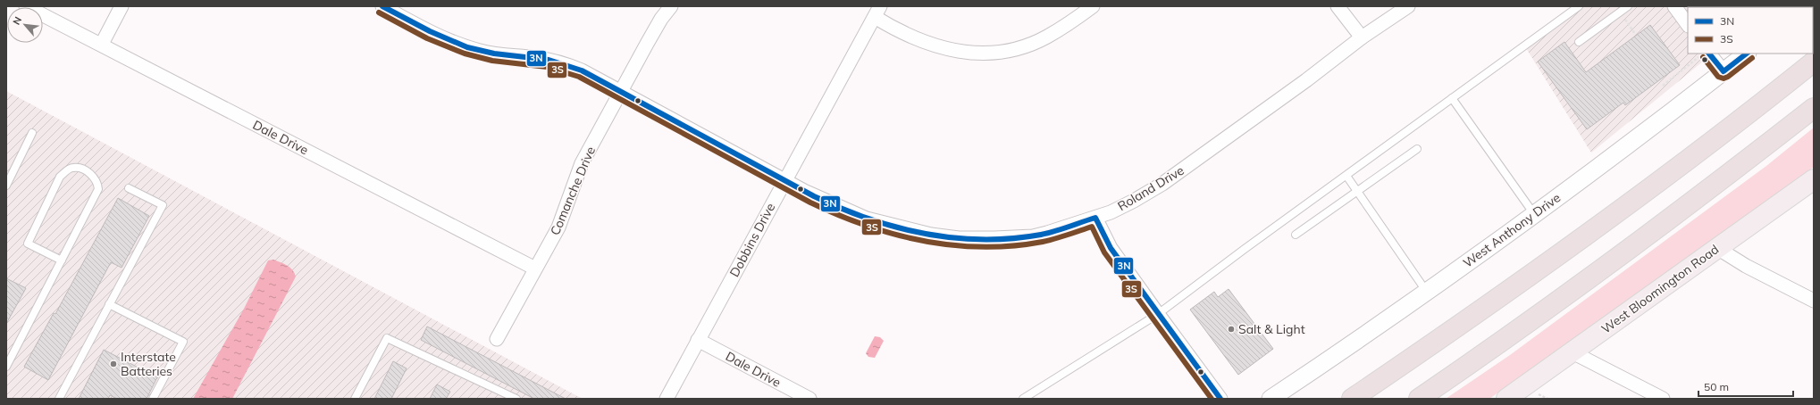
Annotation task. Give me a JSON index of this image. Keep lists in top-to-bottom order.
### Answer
{
  "streets": {
    "main road": ["West Bloomington Road"],
    "street": [
      "Dale Drive",
      "Roland Drive",
      "Comanche Drive",
      "West Anthony Drive",
      "Dobbins Drive"
    ]
  },
  "crossings": [
    ["Dale Drive", "Comanche Drive"],
    ["Dale Drive", "Dobbins Drive"],
    ["Roland Drive", "Comanche Drive"],
    ["Roland Drive", "Dobbins Drive"]
  ],
  "places": ["Salt & Light", "Interstate Batteries"],
  "lines": ["transit line 3N", "transit line 3S"],
  "legend": ["3N", "3S"],
  "scale_bar": "50 m",
  "north": "top left"
}
